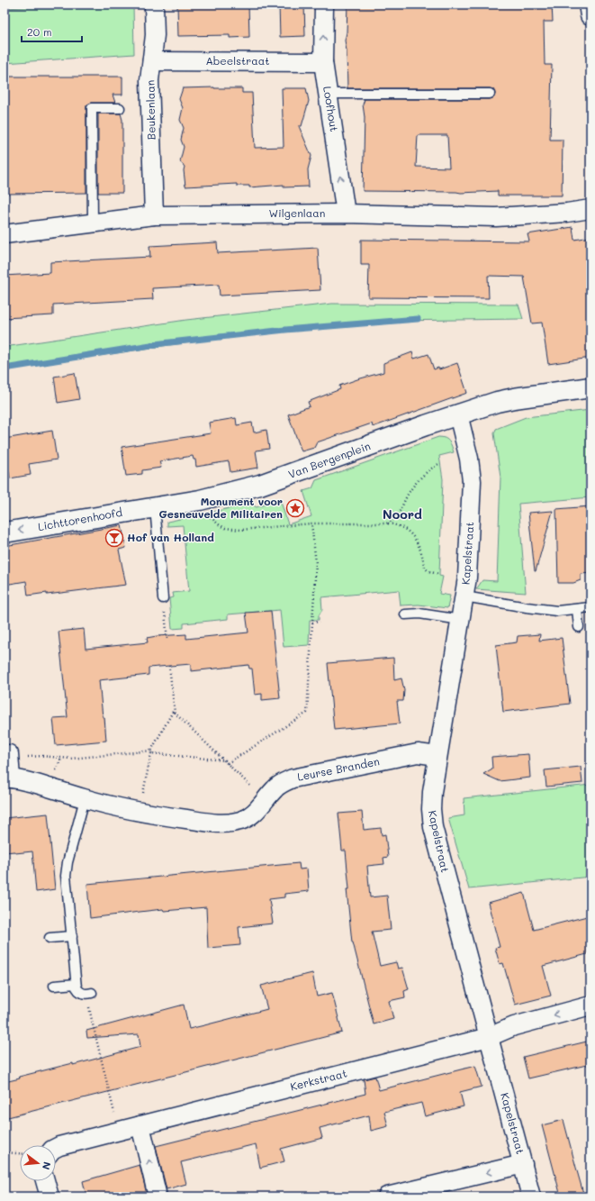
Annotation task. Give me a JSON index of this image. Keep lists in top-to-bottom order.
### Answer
{
  "streets": {
    "street": [
      "Abeelstraat",
      "Loofhout",
      "Beukenlaan",
      "Wilgenlaan",
      "Van Bergenplein",
      "Lichttorenhoofd",
      "Kapelstraat",
      "Leurse Branden",
      "Kerkstraat"
    ]
  },
  "crossings": [
    ["Abeelstraat", "Loofhout"],
    ["Abeelstraat", "Beukenlaan"],
    ["Loofhout", "Wilgenlaan"],
    ["Beukenlaan", "Wilgenlaan"],
    ["Van Bergenplein", "Lichttorenhoofd"],
    ["Van Bergenplein", "Kapelstraat"],
    ["Kapelstraat", "Leurse Branden"],
    ["Kapelstraat", "Kerkstraat"]
  ],
  "one_way": ["Loofhout", "Lichttorenhoofd"],
  "districts": ["Noord"],
  "places": {
    "place": ["Monument voor Gesneuvelde Militairen"],
    "bar": ["Hof van Holland"]
  },
  "scale_bar": "20 m",
  "north": "right"
}
